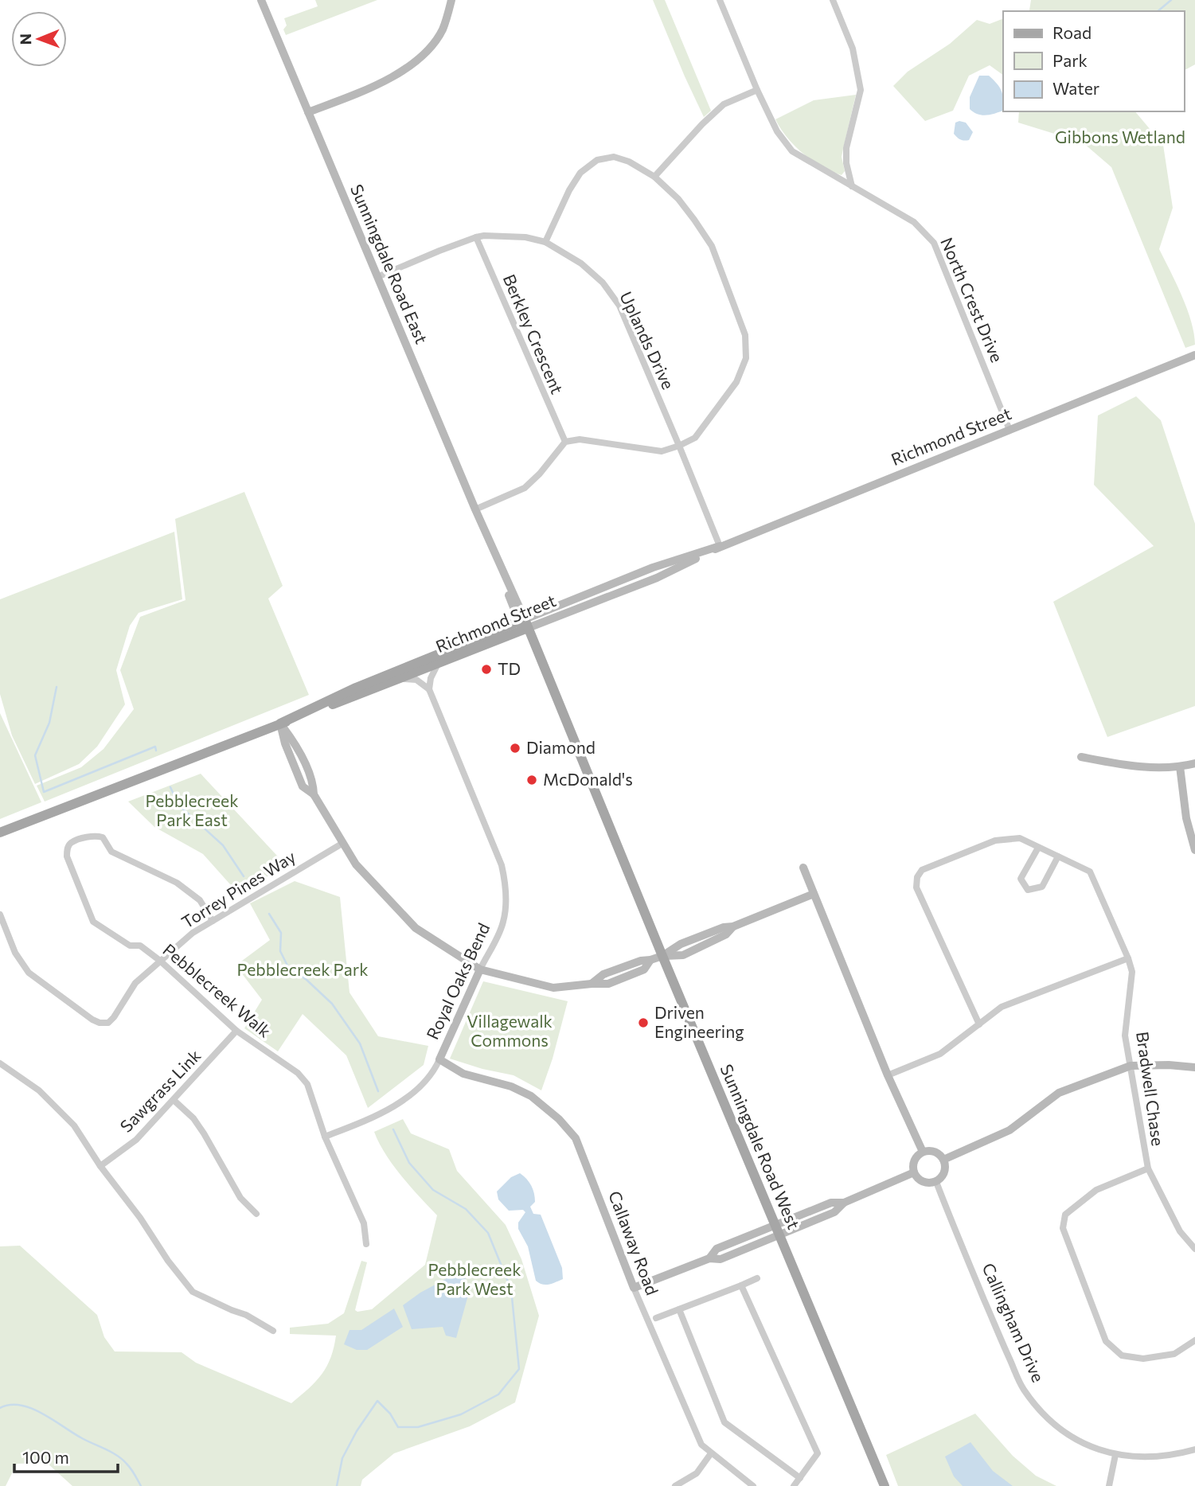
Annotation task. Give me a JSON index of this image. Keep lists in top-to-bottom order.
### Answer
{
  "streets": {
    "main road": ["Richmond Street", "Sunningdale Road West"],
    "street": [
      "Sunningdale Road East",
      "North Crest Drive",
      "Berkley Crescent",
      "Uplands Drive",
      "Torrey Pines Way",
      "Royal Oaks Bend",
      "Pebblecreek Walk",
      "Bradwell Chase",
      "Sawgrass Link",
      "Callaway Road",
      "Callingham Drive"
    ]
  },
  "crossings": [
    ["Sunningdale Road East", "Uplands Drive"],
    ["Sunningdale Road East", "Richmond Street"],
    ["Sunningdale Road East", "Sunningdale Road West"],
    ["North Crest Drive", "Richmond Street"],
    ["Berkley Crescent", "Uplands Drive"],
    ["Uplands Drive", "Richmond Street"],
    ["Richmond Street", "Sunningdale Road West"],
    ["Torrey Pines Way", "Pebblecreek Walk"],
    ["Royal Oaks Bend", "Pebblecreek Walk"],
    ["Royal Oaks Bend", "Callaway Road"],
    ["Pebblecreek Walk", "Sawgrass Link"]
  ],
  "parks": [
    "Gibbons Wetland",
    "Pebblecreek Park East",
    "Pebblecreek Park",
    "Villagewalk Commons",
    "Pebblecreek Park West"
  ],
  "places": [
    "TD",
    "Diamond",
    "McDonald's",
    "Driven Engineering"
  ],
  "legend": ["Road", "Park", "Water"],
  "scale_bar": "100 m",
  "north": "left"
}
